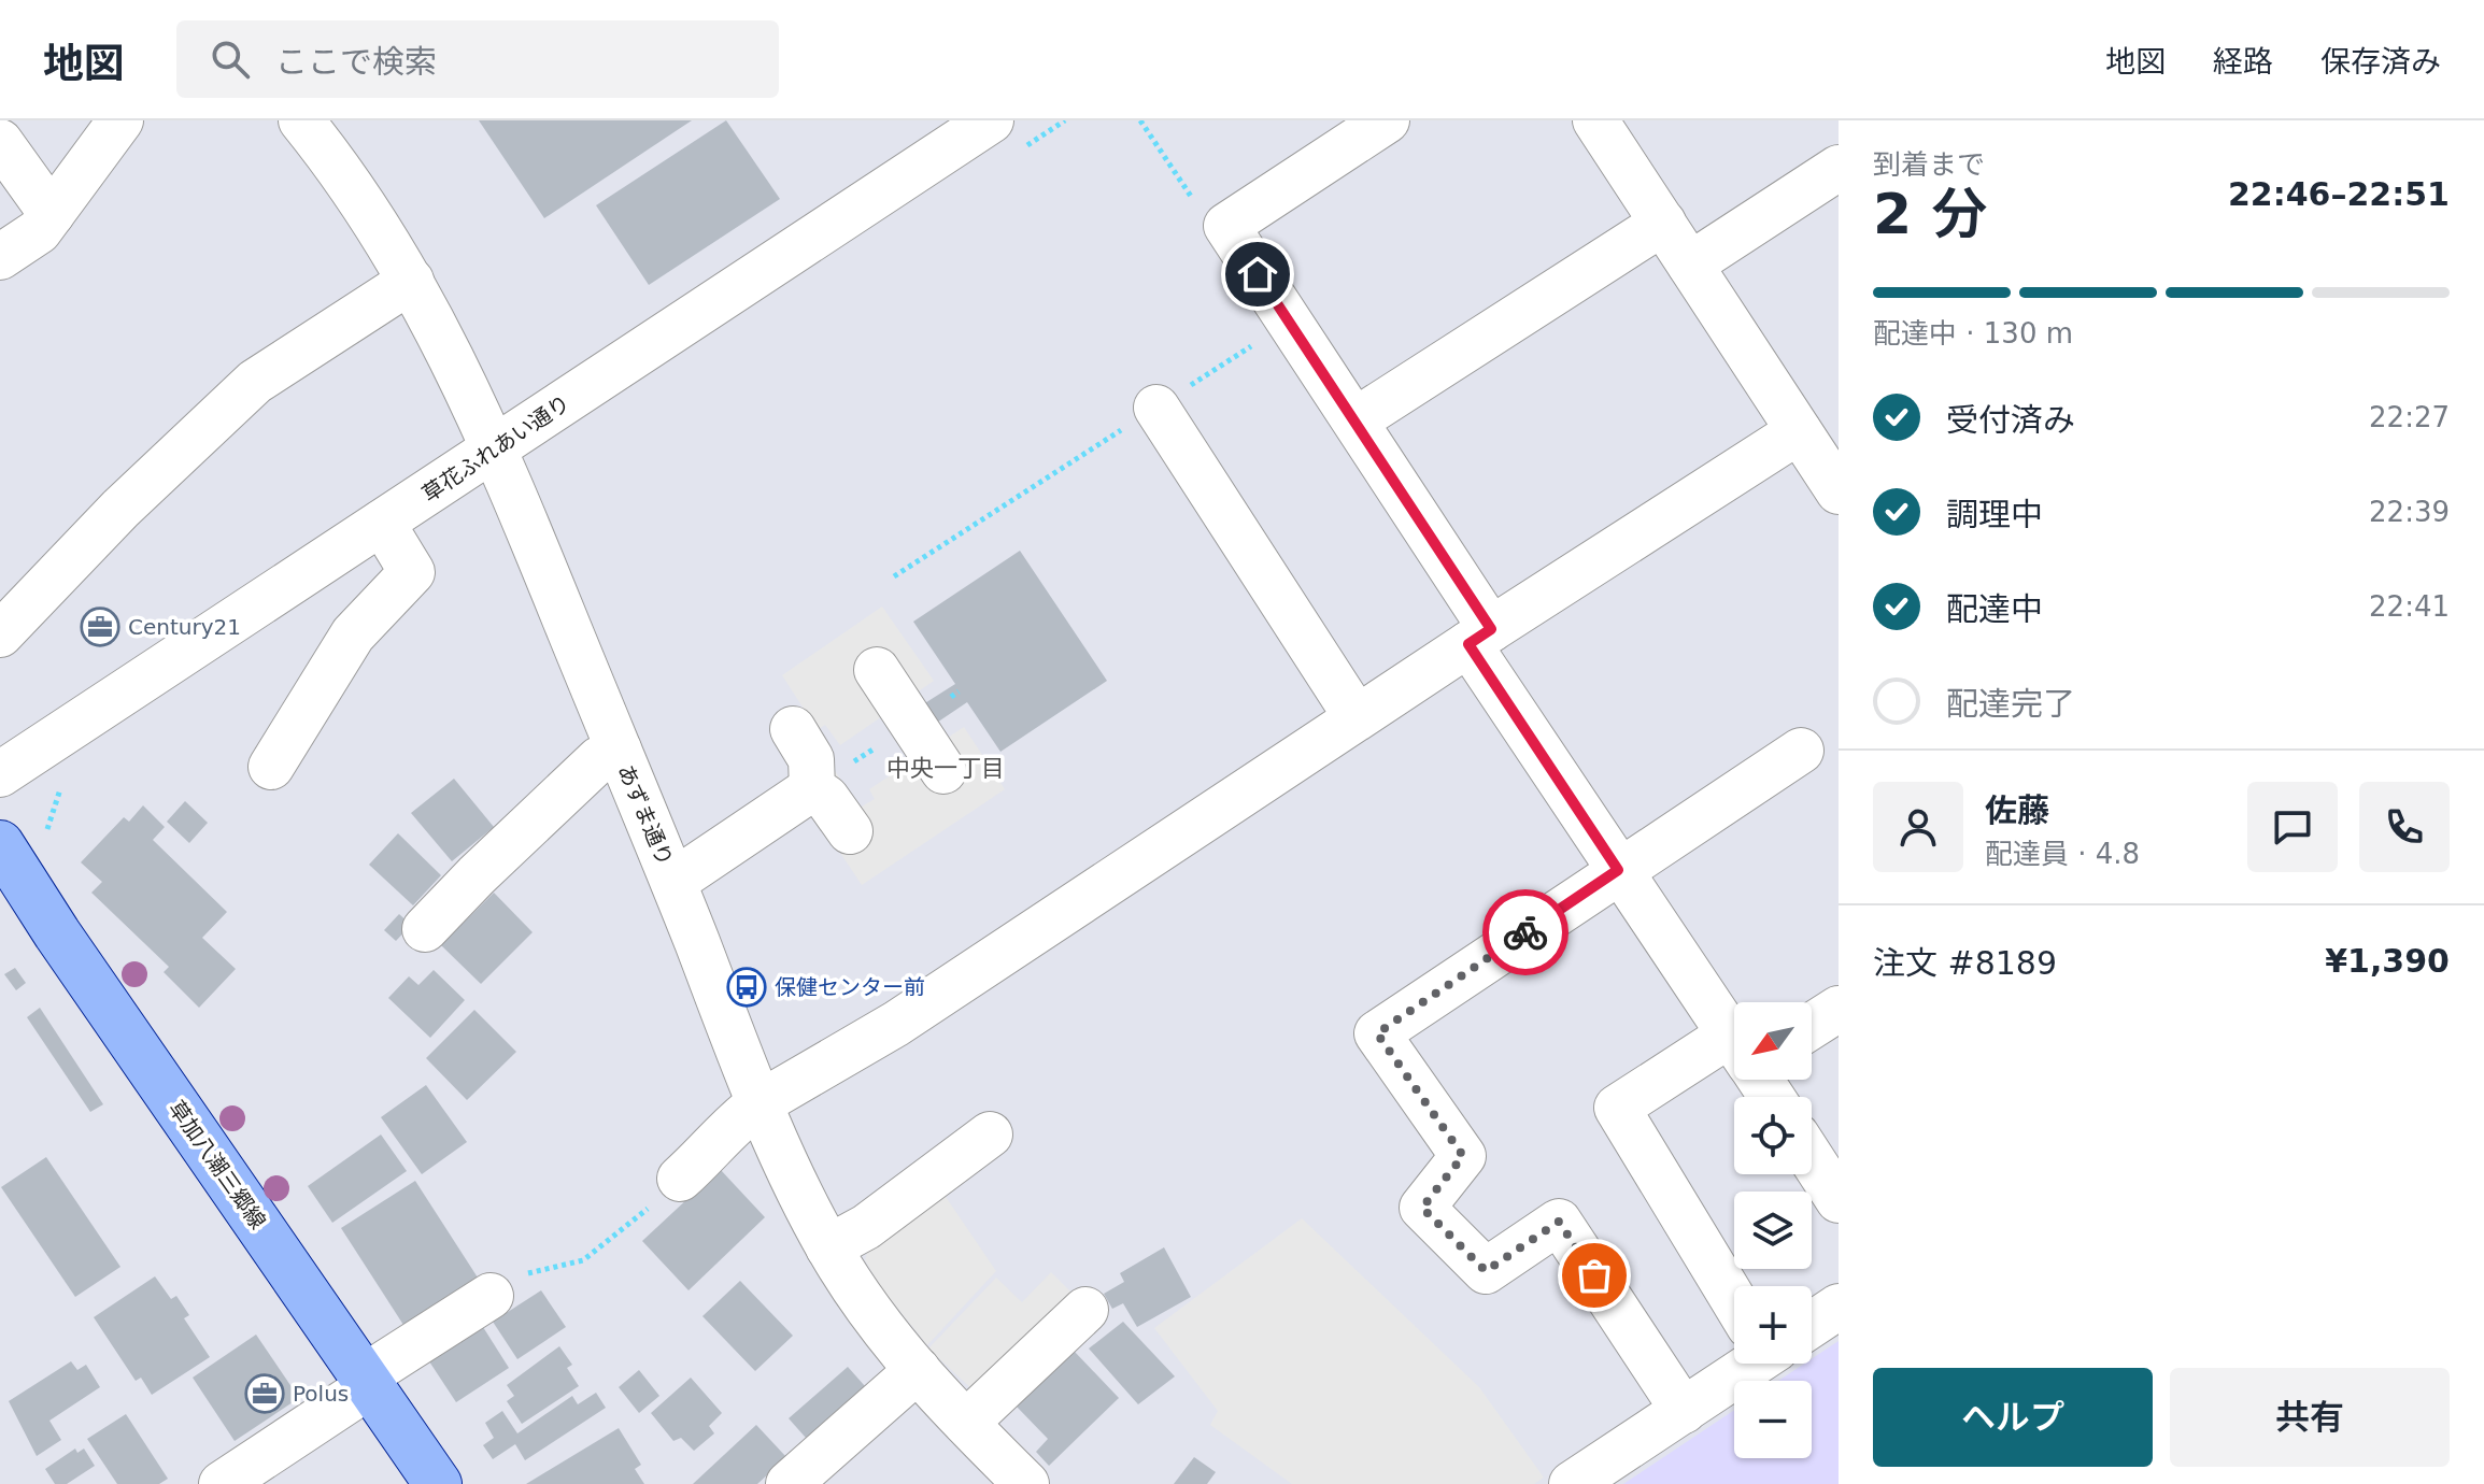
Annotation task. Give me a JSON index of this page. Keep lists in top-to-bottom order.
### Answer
{
  "streets": {
    "main road": ["草加八潮三郷線"],
    "street": ["草花ふれあい通り", "あずま通り"]
  },
  "crossings": [
    ["草花ふれあい通り", "あずま通り"]
  ],
  "districts": ["中央一丁目"],
  "places": {
    "office": ["Century21", "Polus"],
    "bus stop": ["保健センター前"]
  },
  "north": "bottom left",
  "page": {
    "header": "地図",
    "search": "ここで検索",
    "nav": ["地図", "経路", "保存済み"],
    "heading": ["2 分", "到着まで", "22:46–22:51"],
    "panel": [
      "佐藤",
      "配達員 · 4.8",
      "注文 #8189",
      "¥1,390"
    ],
    "bar": "配達中 · 130 m",
    "list": [
      ["受付済み", "22:27"],
      ["調理中", "22:39"],
      ["配達中", "22:41"],
      "配達完了"
    ],
    "map_buttons": ["+", "−"],
    "buttons": ["ヘルプ", "共有"]
  }
}
